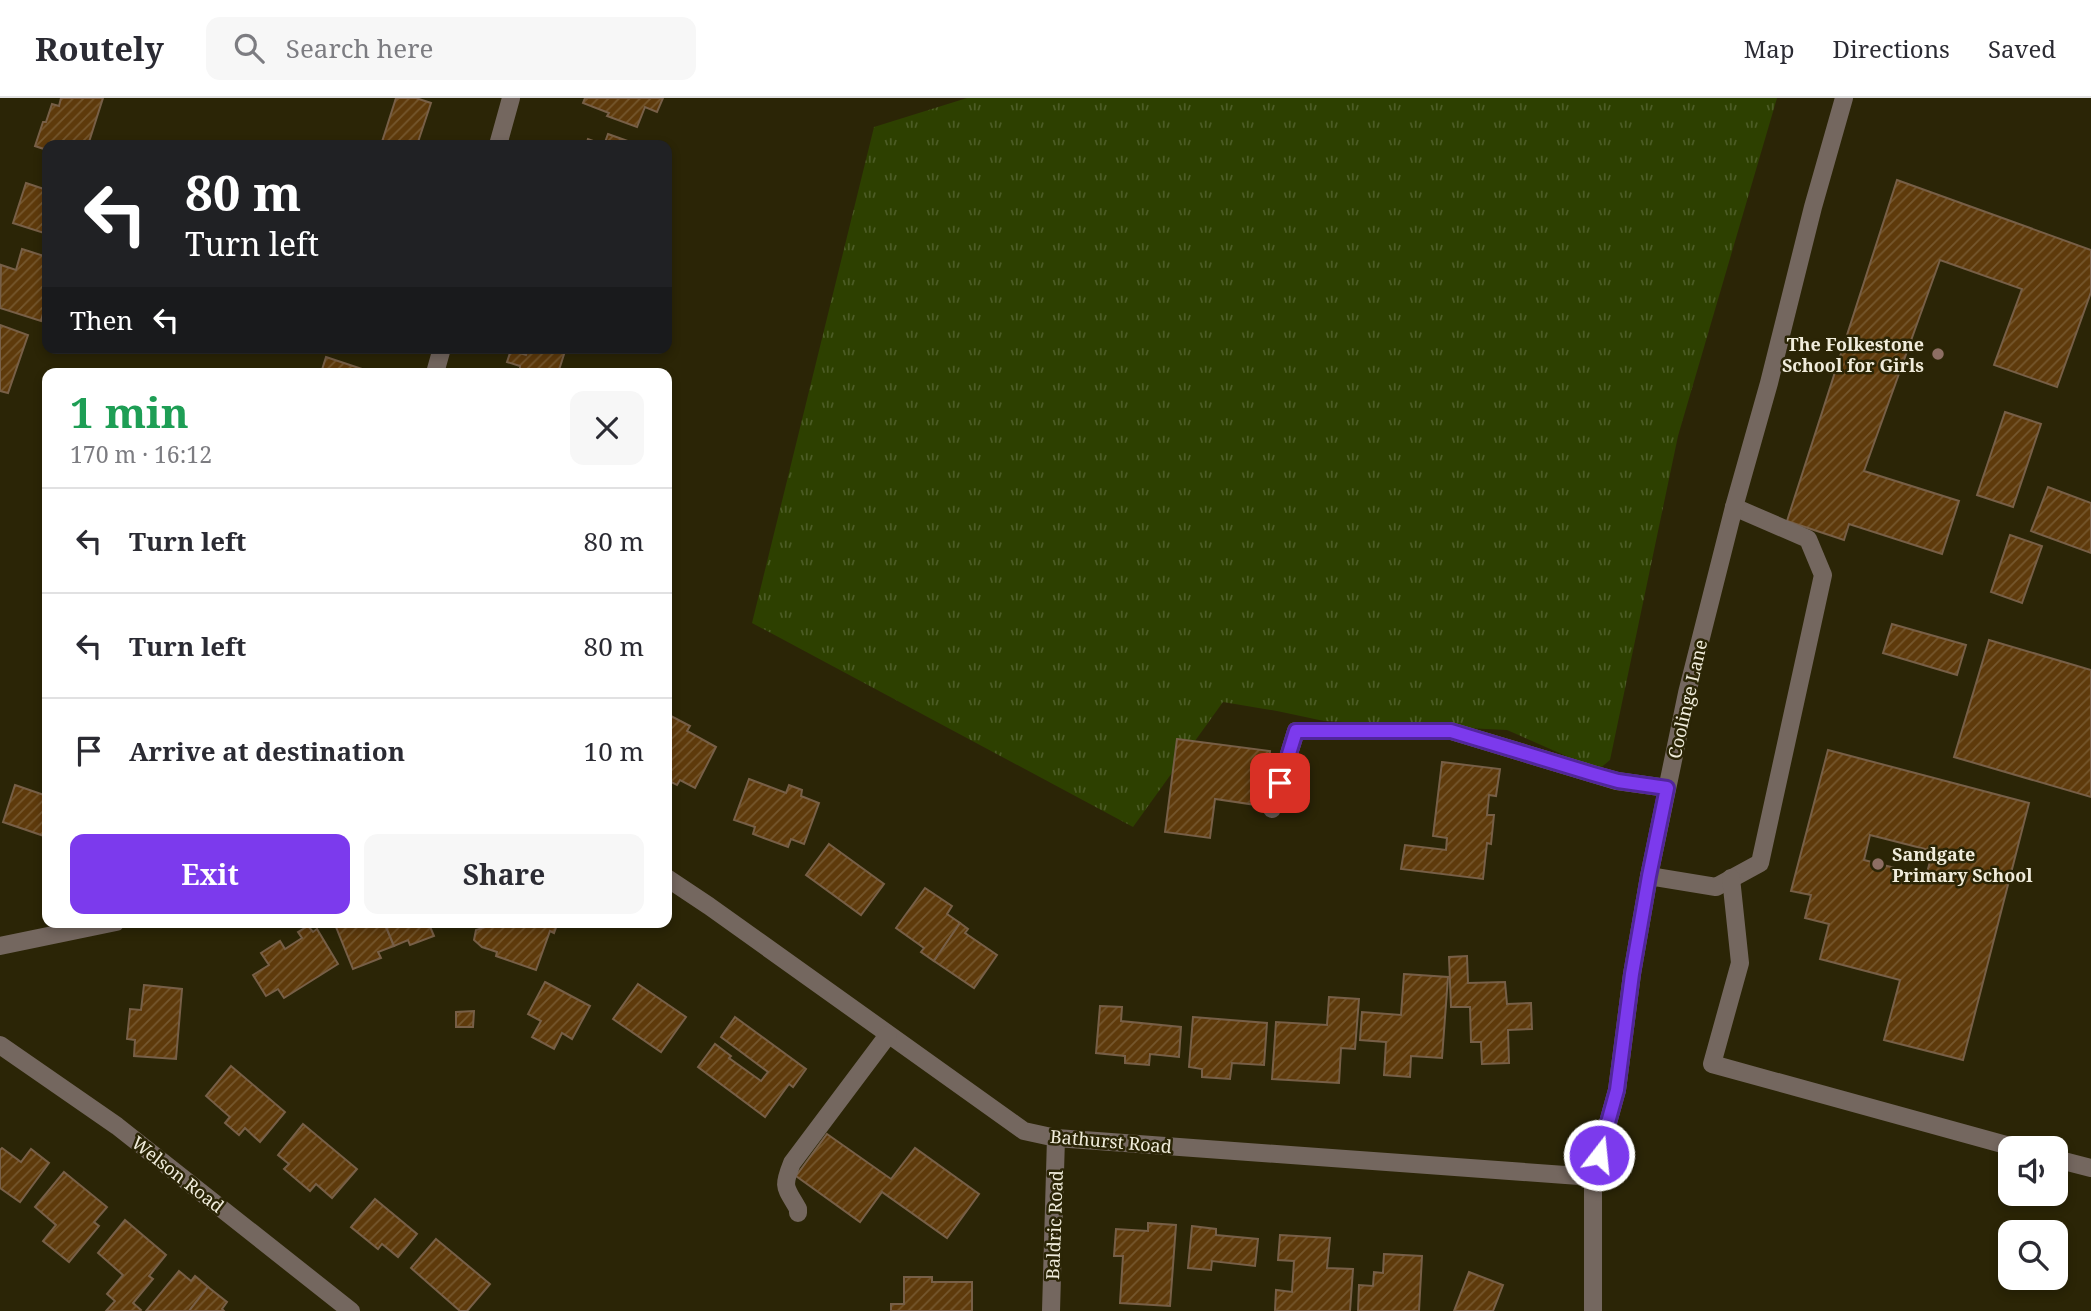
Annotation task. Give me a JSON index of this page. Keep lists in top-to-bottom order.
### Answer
{
  "streets": {
    "street": [
      "Coolinge Lane",
      "Bathurst Road",
      "Welson Road",
      "Baldric Road"
    ]
  },
  "crossings": [
    ["Coolinge Lane", "Bathurst Road"],
    ["Bathurst Road", "Baldric Road"]
  ],
  "places": ["The Folkestone School for Girls", "Sandgate Primary School"],
  "page": {
    "header": "Routely",
    "search": "Search here",
    "nav": ["Map", "Directions", "Saved"],
    "turn": ["80 m", "Turn left"],
    "then": "Then",
    "heading": ["1 min", "170 m · 16:12"],
    "list": [
      {
        "name": "Turn left",
        "value": "80 m"
      },
      {
        "name": "Turn left",
        "value": "80 m"
      },
      {
        "name": "Arrive at destination",
        "value": "10 m"
      }
    ],
    "buttons": ["Exit", "Share"]
  }
}
